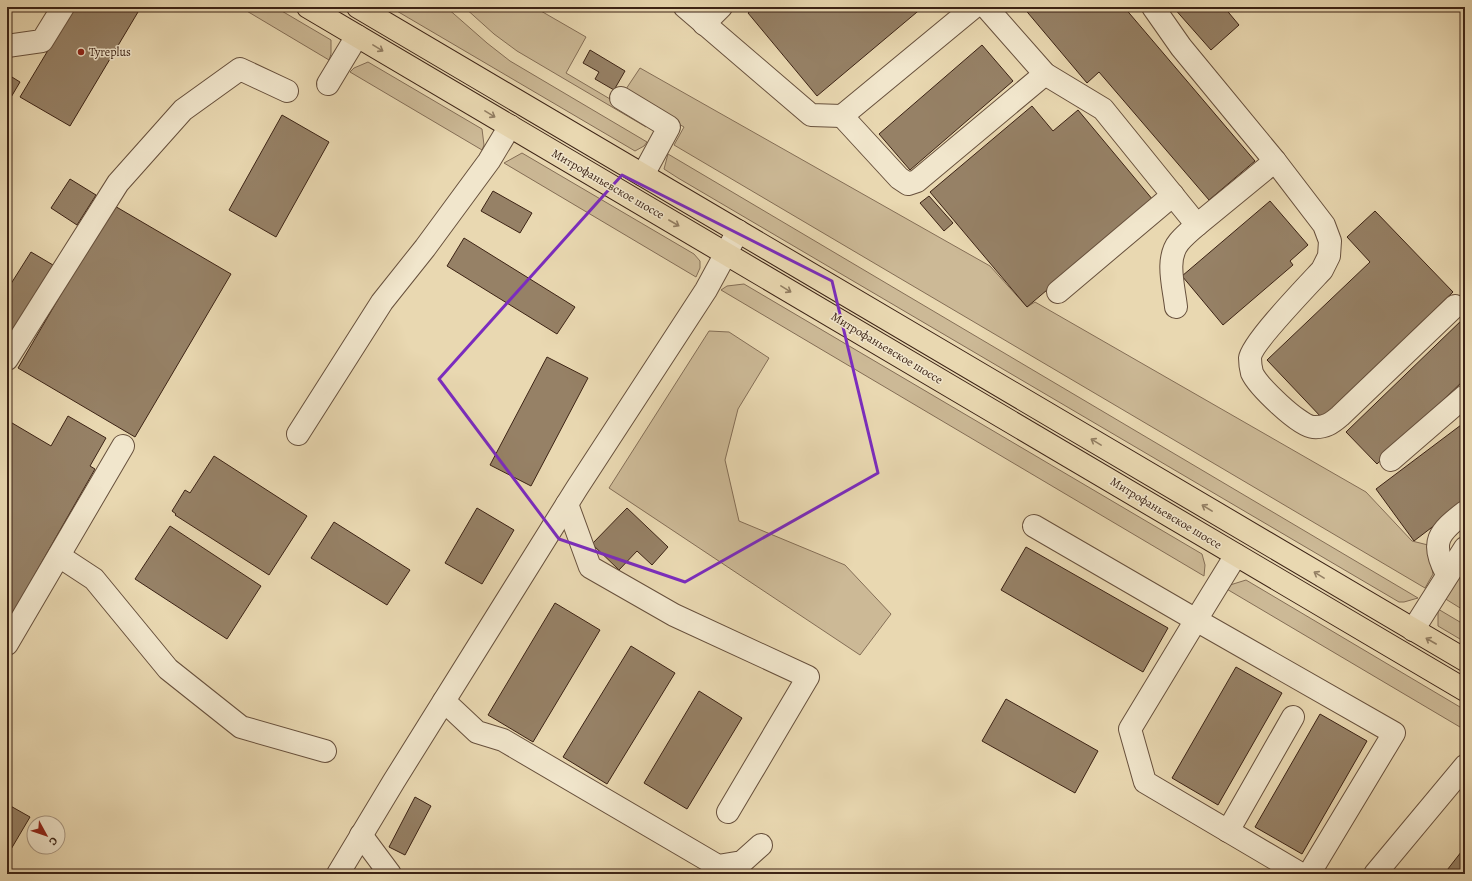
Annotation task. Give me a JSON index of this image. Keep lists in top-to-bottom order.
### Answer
{
  "streets": {
    "main road": ["Митрофаньевское шоссе"]
  },
  "places": ["Tyreplus"],
  "north": "bottom right"
}
